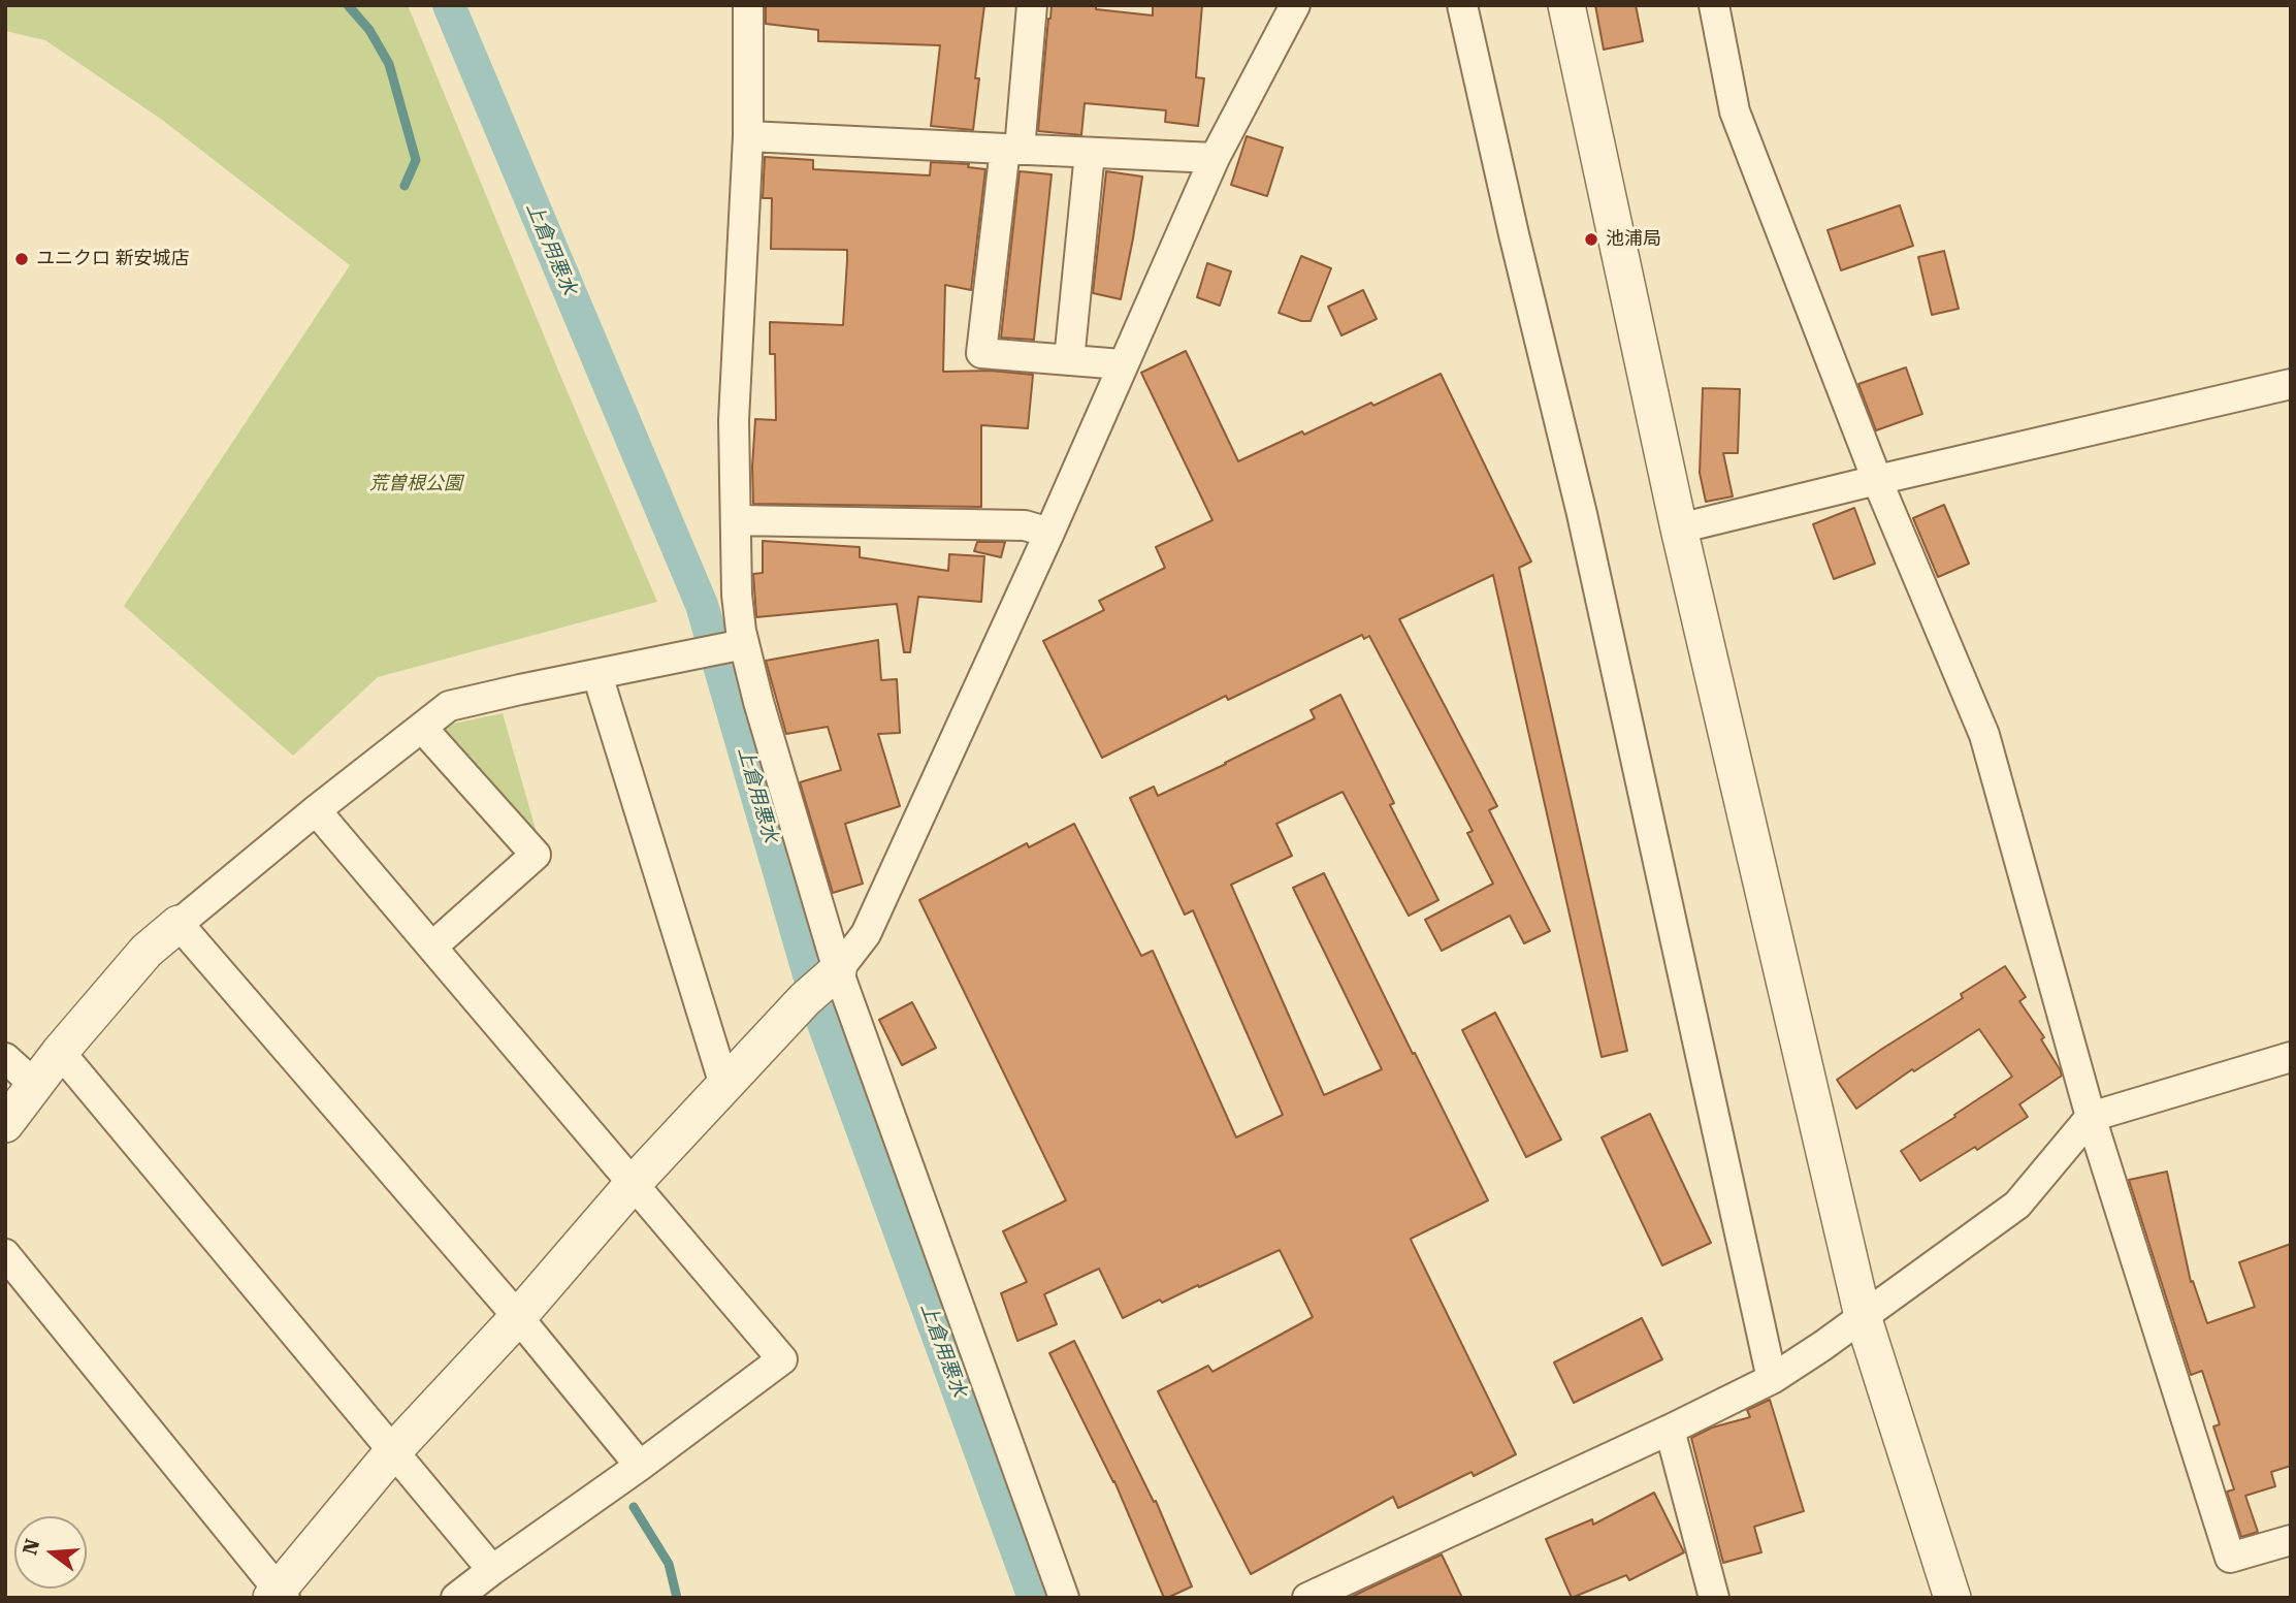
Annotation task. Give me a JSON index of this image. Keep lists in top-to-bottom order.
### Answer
{
  "water": ["上倉用悪水"],
  "parks": ["荒曽根公園"],
  "places": ["池浦局", "ユニクロ 新安城店"],
  "north": "left"
}
